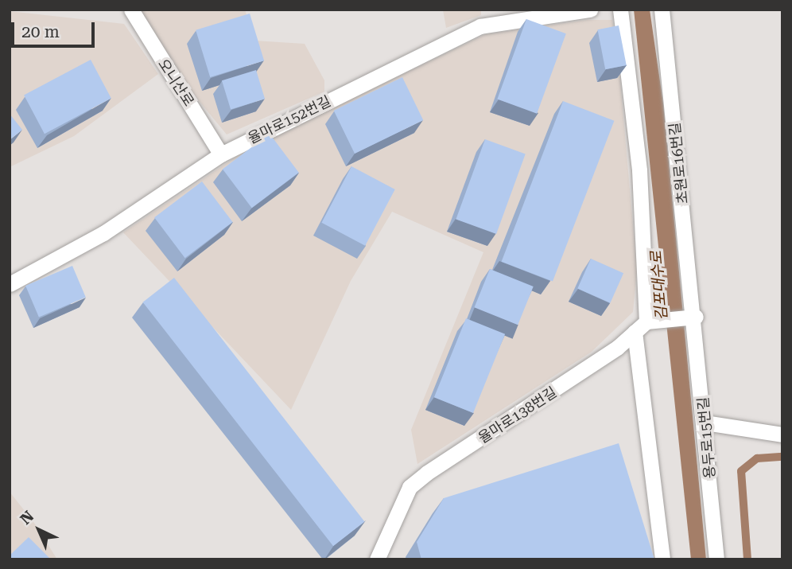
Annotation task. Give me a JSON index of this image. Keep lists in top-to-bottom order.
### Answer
{
  "streets": {
    "lane": [
      "오니산로",
      "율마로152번길",
      "초원로16번길",
      "율마로138번길",
      "용두로15번길"
    ]
  },
  "crossings": [
    ["오니산로", "율마로152번길"],
    ["초원로16번길", "율마로138번길"],
    ["초원로16번길", "용두로15번길"],
    ["율마로138번길", "용두로15번길"]
  ],
  "water": ["김포대수로"],
  "scale_bar": "20 m",
  "north": "top left"
}
